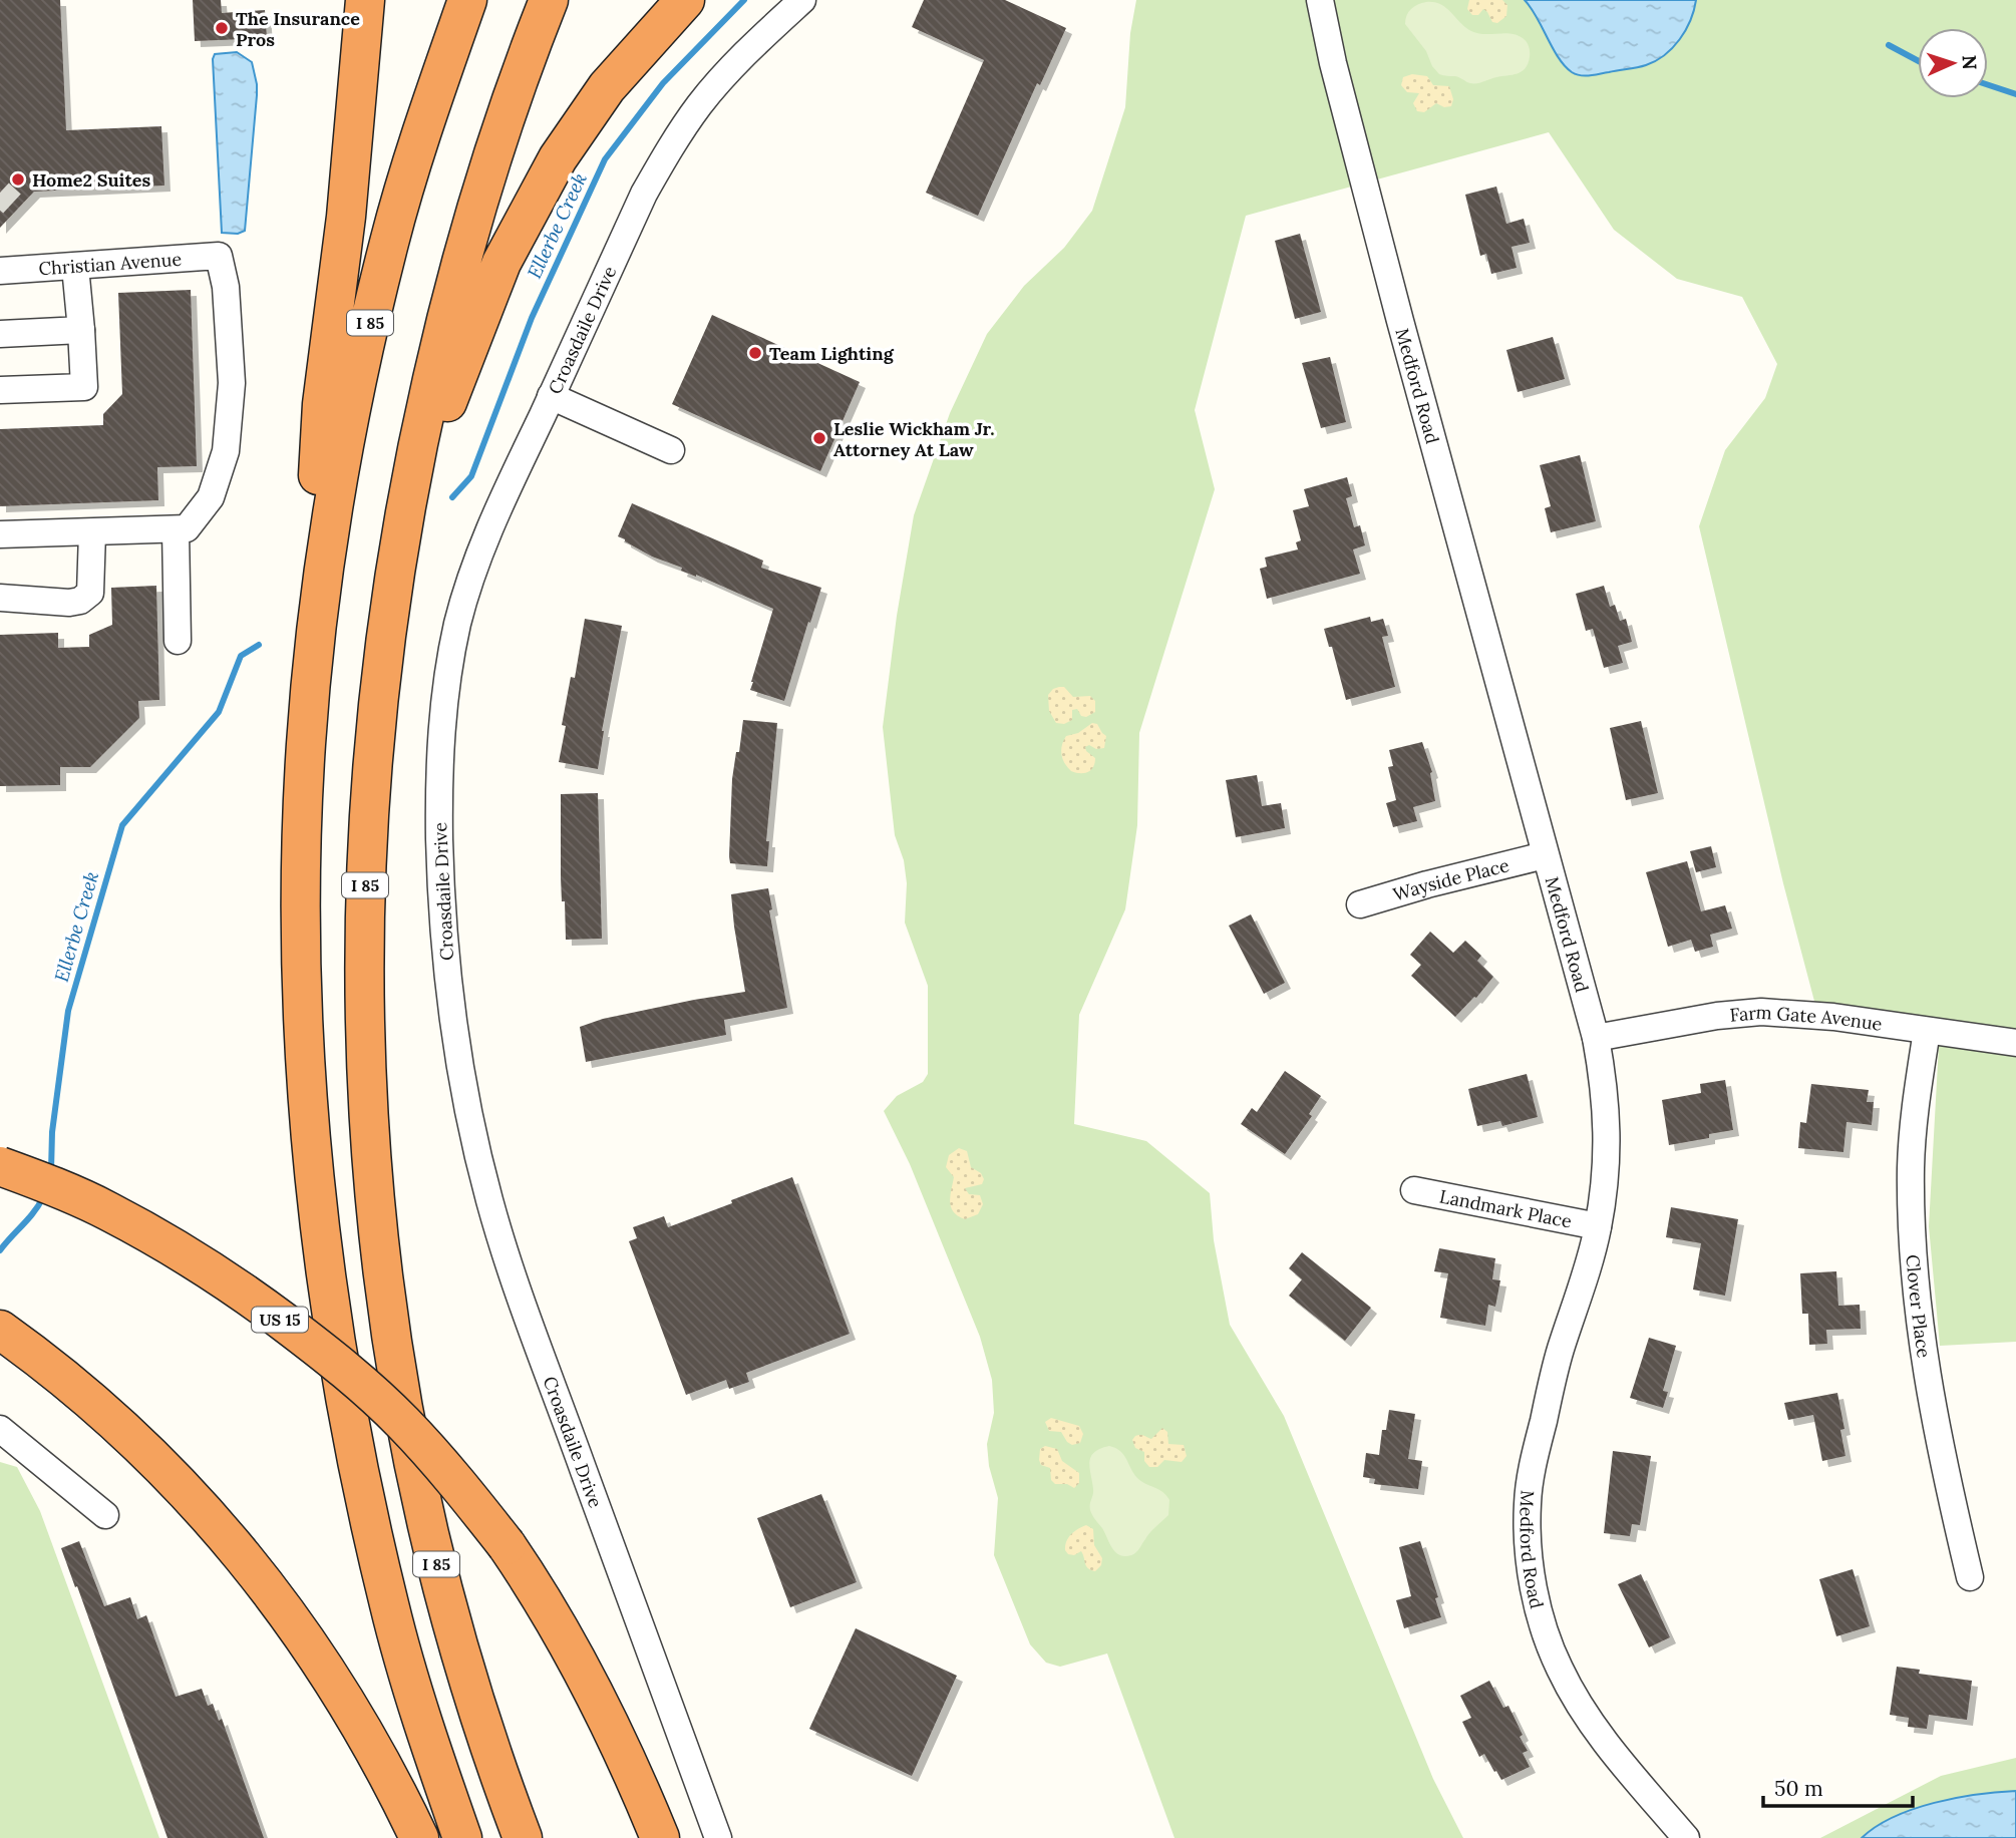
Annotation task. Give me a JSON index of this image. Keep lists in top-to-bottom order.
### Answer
{
  "streets": {
    "highway": ["I 85", "US 15"],
    "street": [
      "Christian Avenue",
      "Croasdaile Drive",
      "Medford Road",
      "Wayside Place",
      "Farm Gate Avenue",
      "Landmark Place",
      "Clover Place"
    ]
  },
  "crossings": [
    ["Medford Road", "Wayside Place"],
    ["Medford Road", "Farm Gate Avenue"],
    ["Medford Road", "Landmark Place"],
    ["Farm Gate Avenue", "Clover Place"]
  ],
  "water": ["Ellerbe Creek"],
  "places": [
    "The Insurance Pros",
    "Home2 Suites",
    "Team Lighting",
    "Leslie Wickham Jr. Attorney At Law"
  ],
  "scale_bar": "50 m",
  "north": "right"
}
